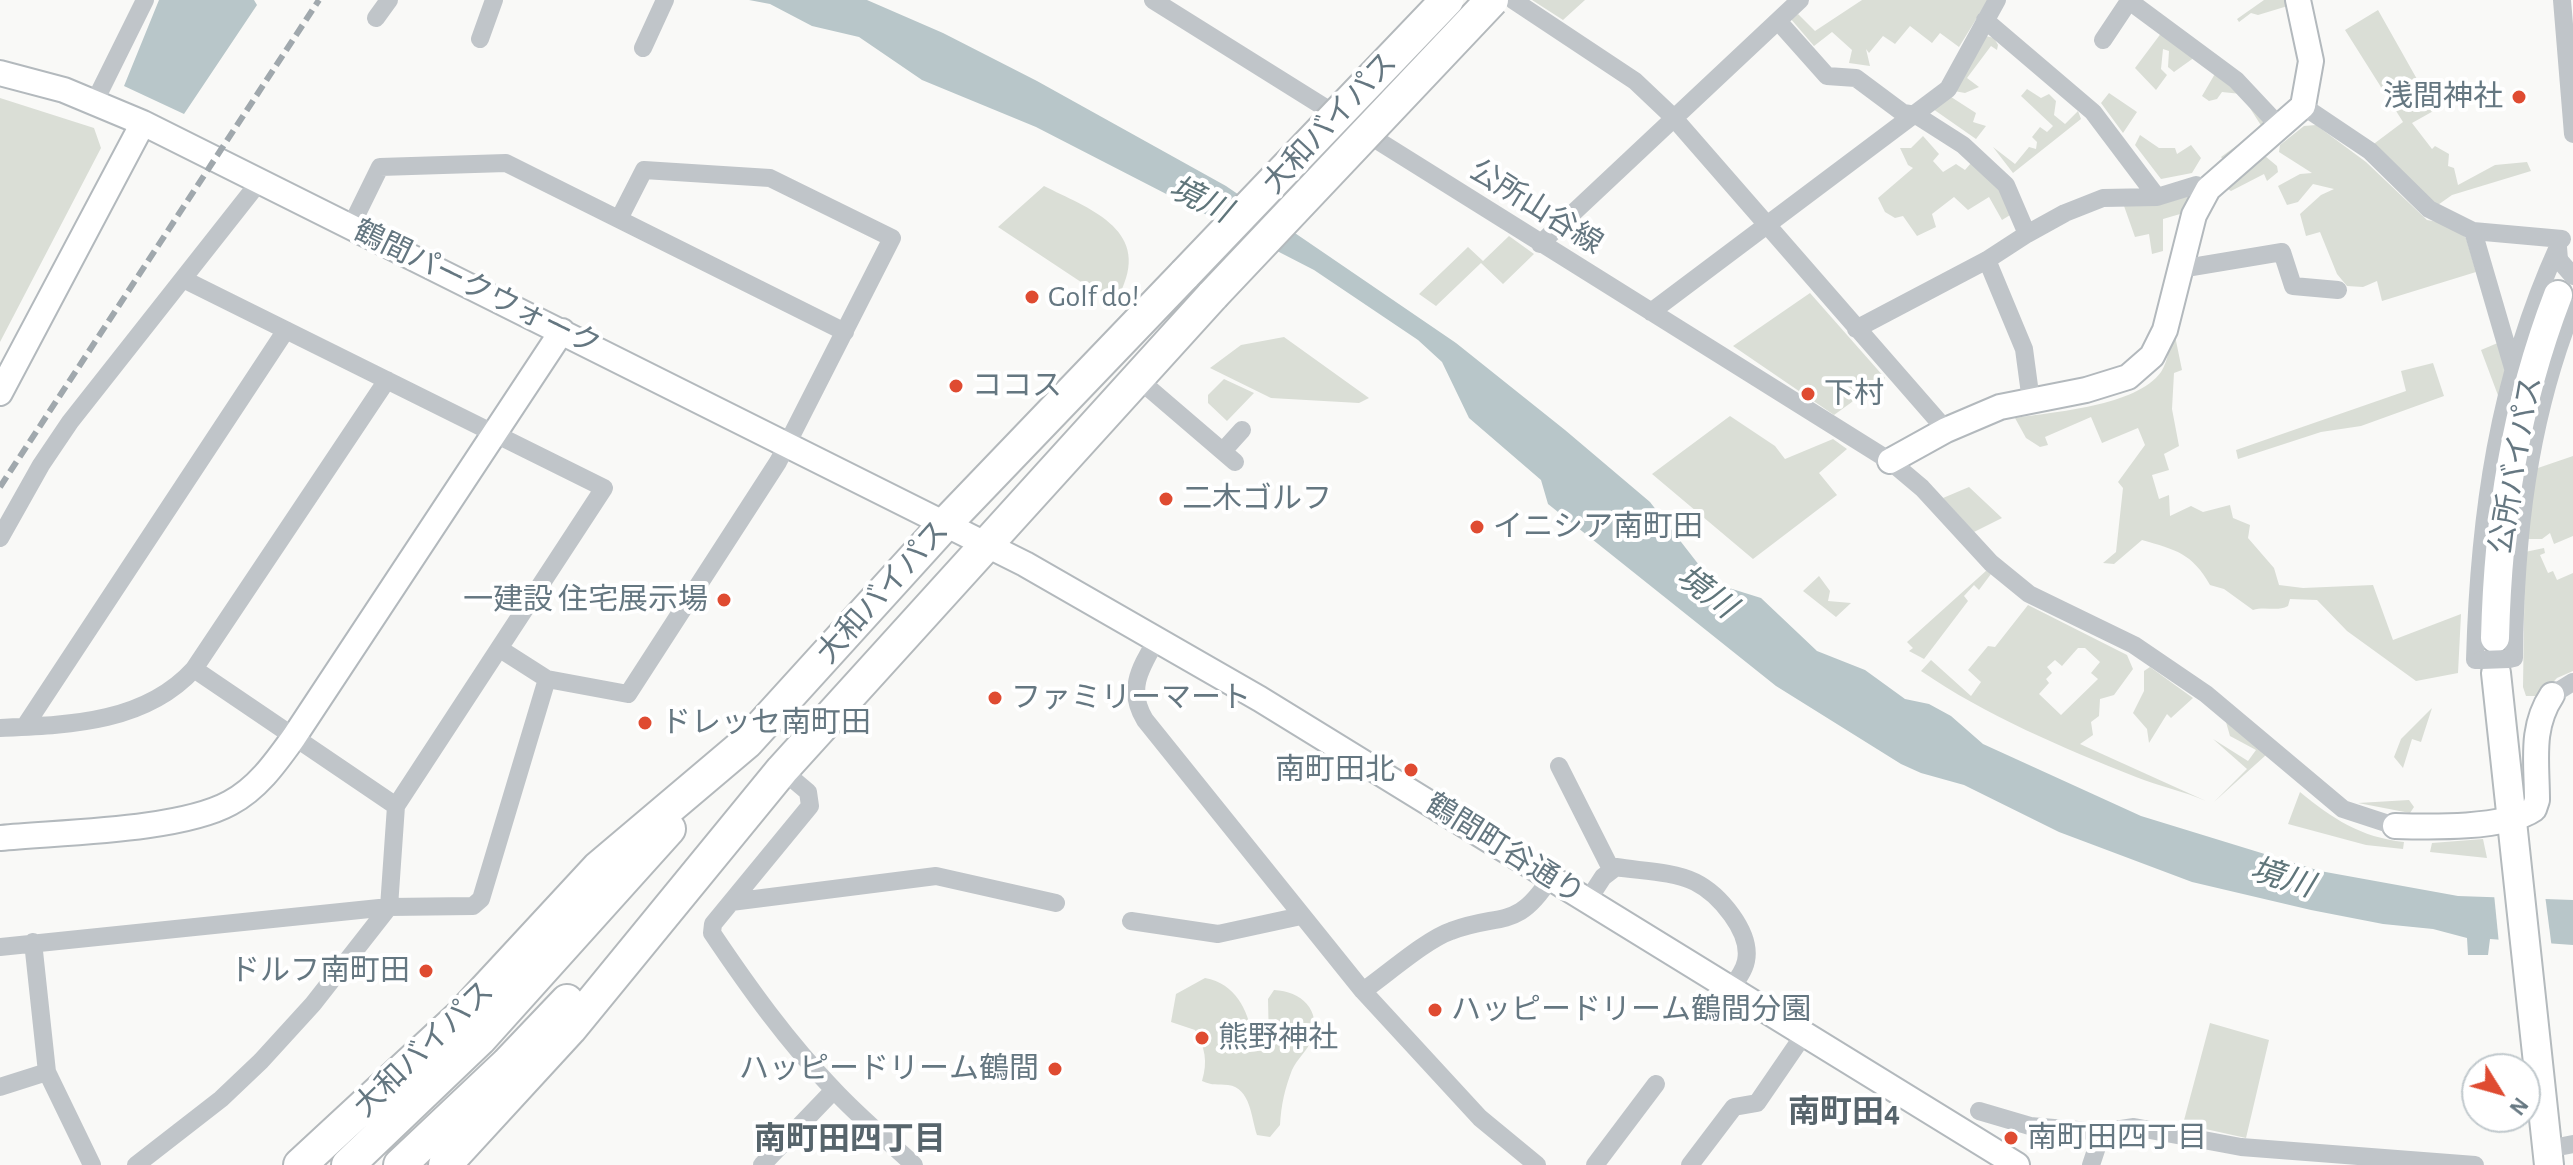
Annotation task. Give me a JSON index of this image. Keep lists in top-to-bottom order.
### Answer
{
  "streets": {
    "highway": ["大和バイパス"],
    "main road": ["公所バイパス"],
    "street": ["公所山谷線", "鶴間パークウォーク", "鶴間町谷通り"]
  },
  "crossings": [
    ["大和バイパス", "鶴間パークウォーク"],
    ["大和バイパス", "鶴間町谷通り"],
    ["鶴間パークウォーク", "鶴間町谷通り"]
  ],
  "districts": ["南町田4", "南町田四丁目"],
  "water": ["境川"],
  "places": [
    "浅間神社",
    "Golf do!",
    "ココス",
    "下村",
    "二木ゴルフ",
    "イニシア南町田",
    "一建設 住宅展示場",
    "ファミリーマート",
    "ドレッセ南町田",
    "南町田北",
    "ドルフ南町田",
    "ハッピードリーム鶴間分園",
    "熊野神社",
    "ハッピードリーム鶴間",
    "南町田四丁目"
  ],
  "north": "bottom right"
}
